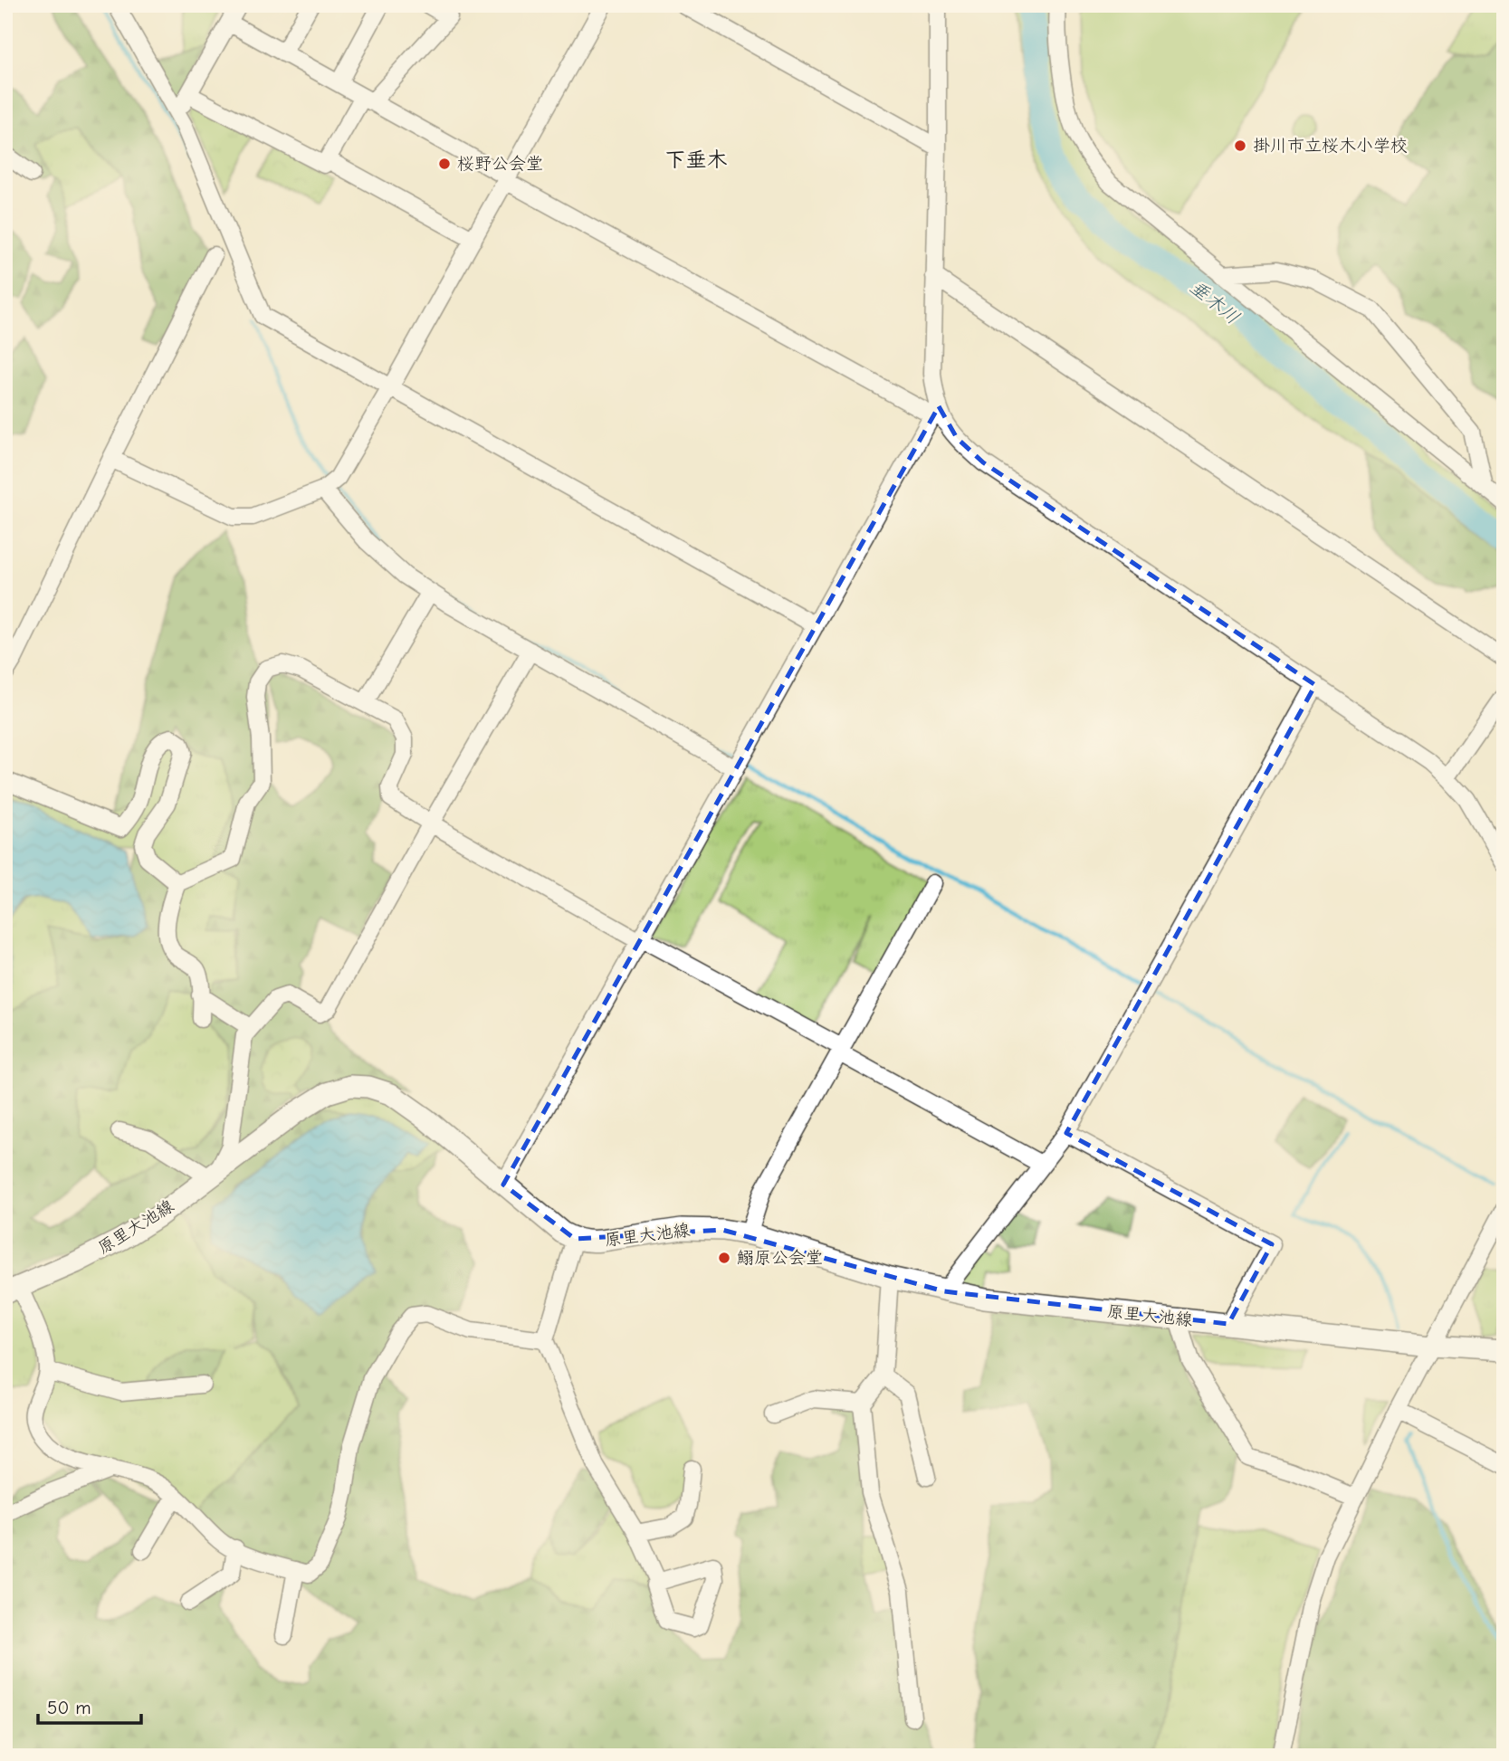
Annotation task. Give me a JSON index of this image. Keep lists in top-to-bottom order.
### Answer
{
  "streets": {
    "main road": ["原里大池線"]
  },
  "districts": ["下垂木"],
  "water": ["垂木川"],
  "places": ["掛川市立桜木小学校", "桜野公会堂", "鰯原公会堂"],
  "scale_bar": "50 m"
}
